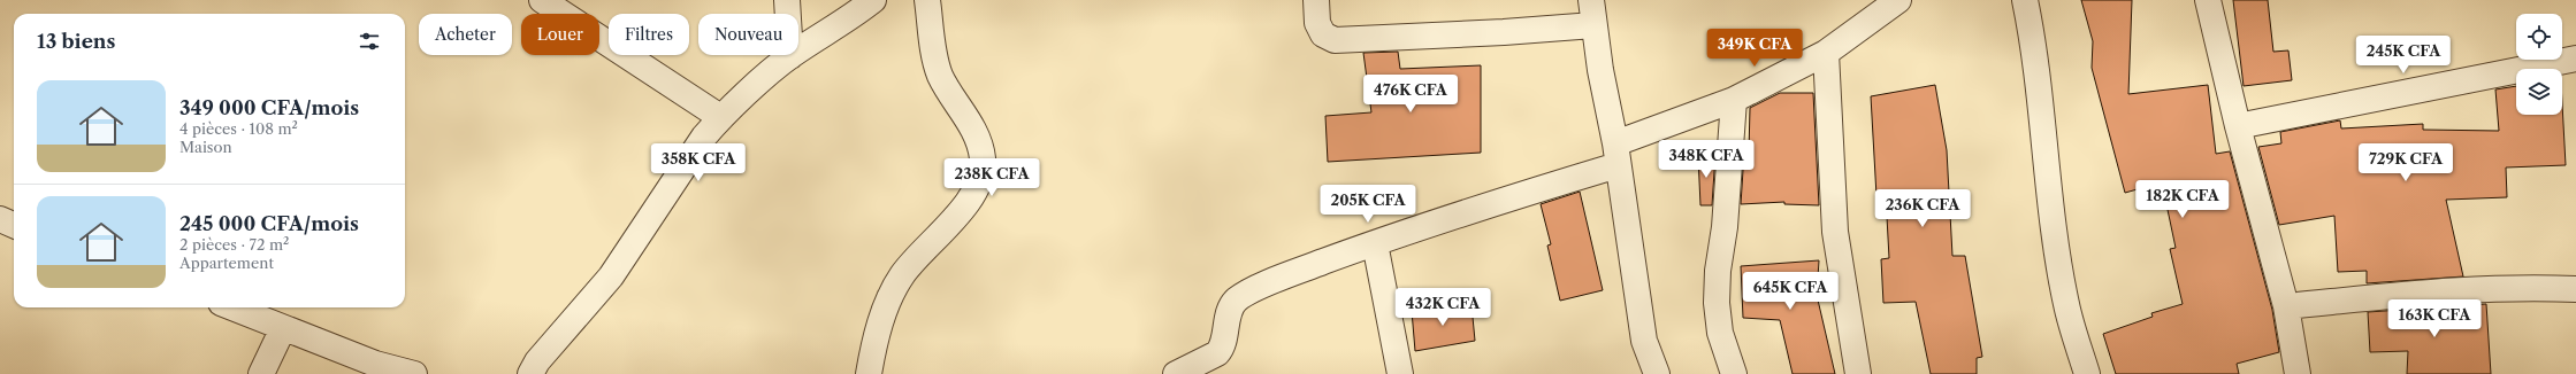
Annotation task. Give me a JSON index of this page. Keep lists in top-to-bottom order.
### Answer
{
  "page": {
    "chip": [
      "Acheter",
      "Louer",
      "Filtres",
      "Nouveau"
    ],
    "heading": "13 biens",
    "price": [
      "349K CFA",
      "245K CFA",
      "476K CFA",
      "348K CFA",
      "358K CFA",
      "729K CFA",
      "238K CFA",
      "182K CFA",
      "205K CFA",
      "236K CFA",
      "645K CFA",
      "432K CFA",
      "163K CFA"
    ],
    "list": [
      {
        "name": "349 000 CFA/mois",
        "note": "4 pièces · 108 m² · Maison"
      },
      {
        "name": "245 000 CFA/mois",
        "note": "2 pièces · 72 m² · Appartement"
      }
    ]
  }
}
